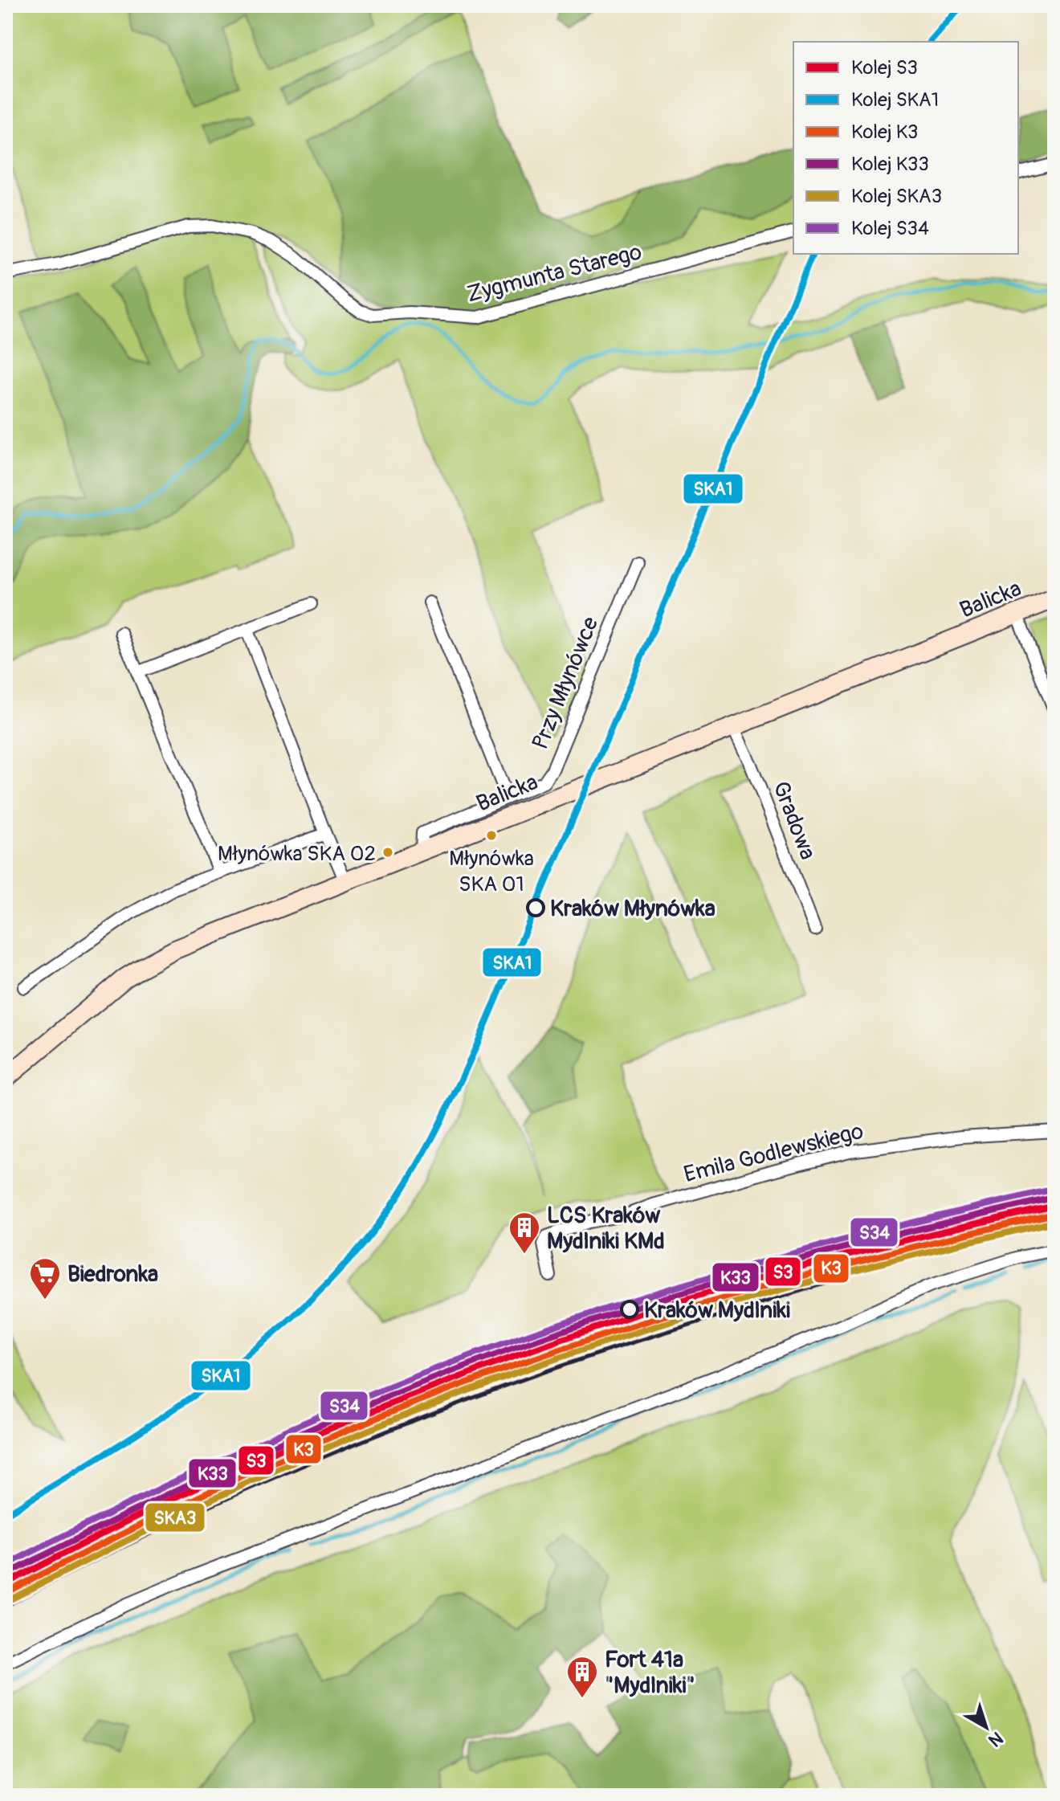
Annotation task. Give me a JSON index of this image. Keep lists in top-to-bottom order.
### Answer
{
  "streets": {
    "street": [
      "Zygmunta Starego",
      "Balicka",
      "Przy Młynówce",
      "Gradowa",
      "Emila Godlewskiego"
    ]
  },
  "crossings": [
    ["Balicka", "Przy Młynówce"],
    ["Balicka", "Gradowa"]
  ],
  "places": {
    "other": [
      "Młynówka SKA 01",
      "Młynówka SKA 02",
      "Kraków Młynówka",
      "Kraków Mydlniki"
    ],
    "building": ["LCS Kraków Mydlniki KMd", "Fort 41a \"Mydlniki\""],
    "supermarket": ["Biedronka"]
  },
  "lines": [
    "rail line SKA1",
    "rail line S34",
    "rail line K33",
    "rail line S3",
    "rail line K3",
    "rail line SKA3"
  ],
  "legend": [
    "Kolej S3",
    "Kolej SKA1",
    "Kolej K3",
    "Kolej K33",
    "Kolej SKA3",
    "Kolej S34"
  ],
  "north": "bottom right"
}
